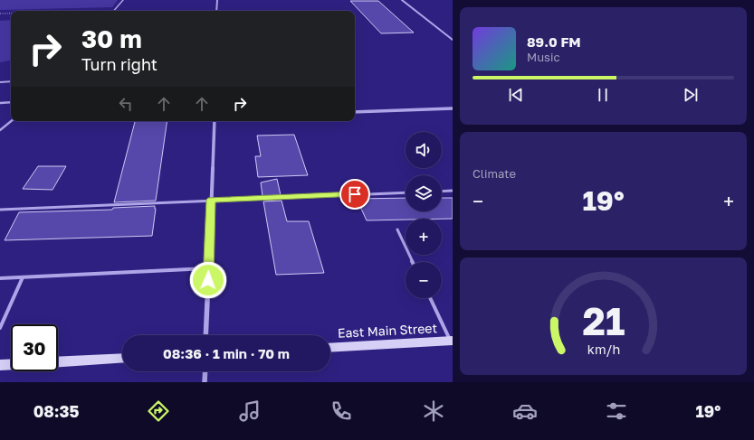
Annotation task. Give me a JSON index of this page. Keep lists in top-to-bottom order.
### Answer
{
  "streets": {
    "main road": ["East Main Street"]
  },
  "page": {
    "turn": ["30 m", "Turn right"],
    "song": ["89.0 FM", "Music"],
    "map_buttons": ["+", "−"],
    "tile": "Climate",
    "heat": ["−", "19°", "+"],
    "limit": "30",
    "trip": "08:36 · 1 min · 70 m",
    "tabs": ["08:35", "19°"],
    "gauge": ["21", "km/h"]
  }
}
